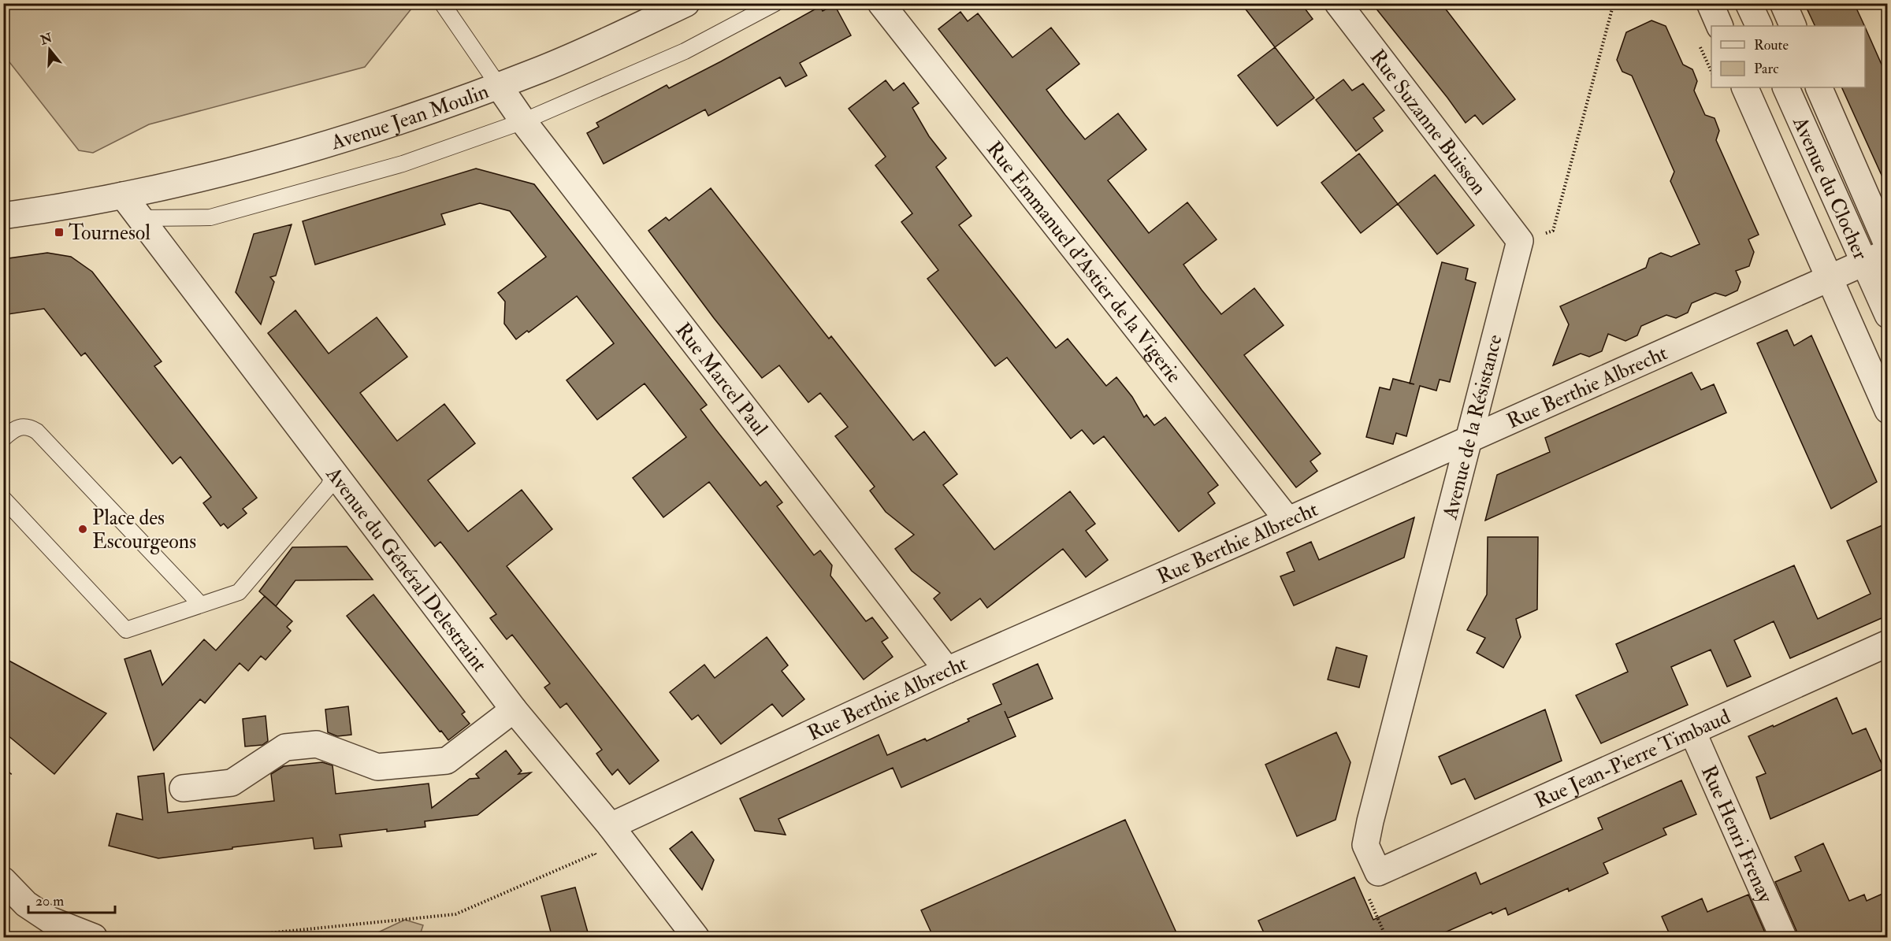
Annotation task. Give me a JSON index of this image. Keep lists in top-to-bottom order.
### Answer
{
  "streets": {
    "street": [
      "Avenue Jean Moulin",
      "Rue Suzanne Buisson",
      "Avenue du Clocher",
      "Rue Emmanuel d'Astier de la Vigerie",
      "Rue Marcel Paul",
      "Rue Berthie Albrecht",
      "Avenue de la Résistance",
      "Avenue du Général Delestraint",
      "Rue Jean-Pierre Timbaud",
      "Rue Henri Frenay"
    ]
  },
  "crossings": [
    ["Avenue Jean Moulin", "Rue Marcel Paul"],
    ["Avenue Jean Moulin", "Avenue du Général Delestraint"],
    ["Rue Suzanne Buisson", "Avenue de la Résistance"],
    ["Avenue du Clocher", "Rue Berthie Albrecht"],
    ["Rue Emmanuel d'Astier de la Vigerie", "Rue Berthie Albrecht"],
    ["Rue Marcel Paul", "Rue Berthie Albrecht"],
    ["Rue Berthie Albrecht", "Avenue de la Résistance"],
    ["Rue Berthie Albrecht", "Avenue du Général Delestraint"],
    ["Avenue de la Résistance", "Rue Jean-Pierre Timbaud"],
    ["Rue Jean-Pierre Timbaud", "Rue Henri Frenay"]
  ],
  "places": {
    "transit": ["Tournesol"],
    "other": ["Place des Escourgeons"]
  },
  "legend": ["Route", "Parc"],
  "scale_bar": "20 m",
  "north": "top"
}
